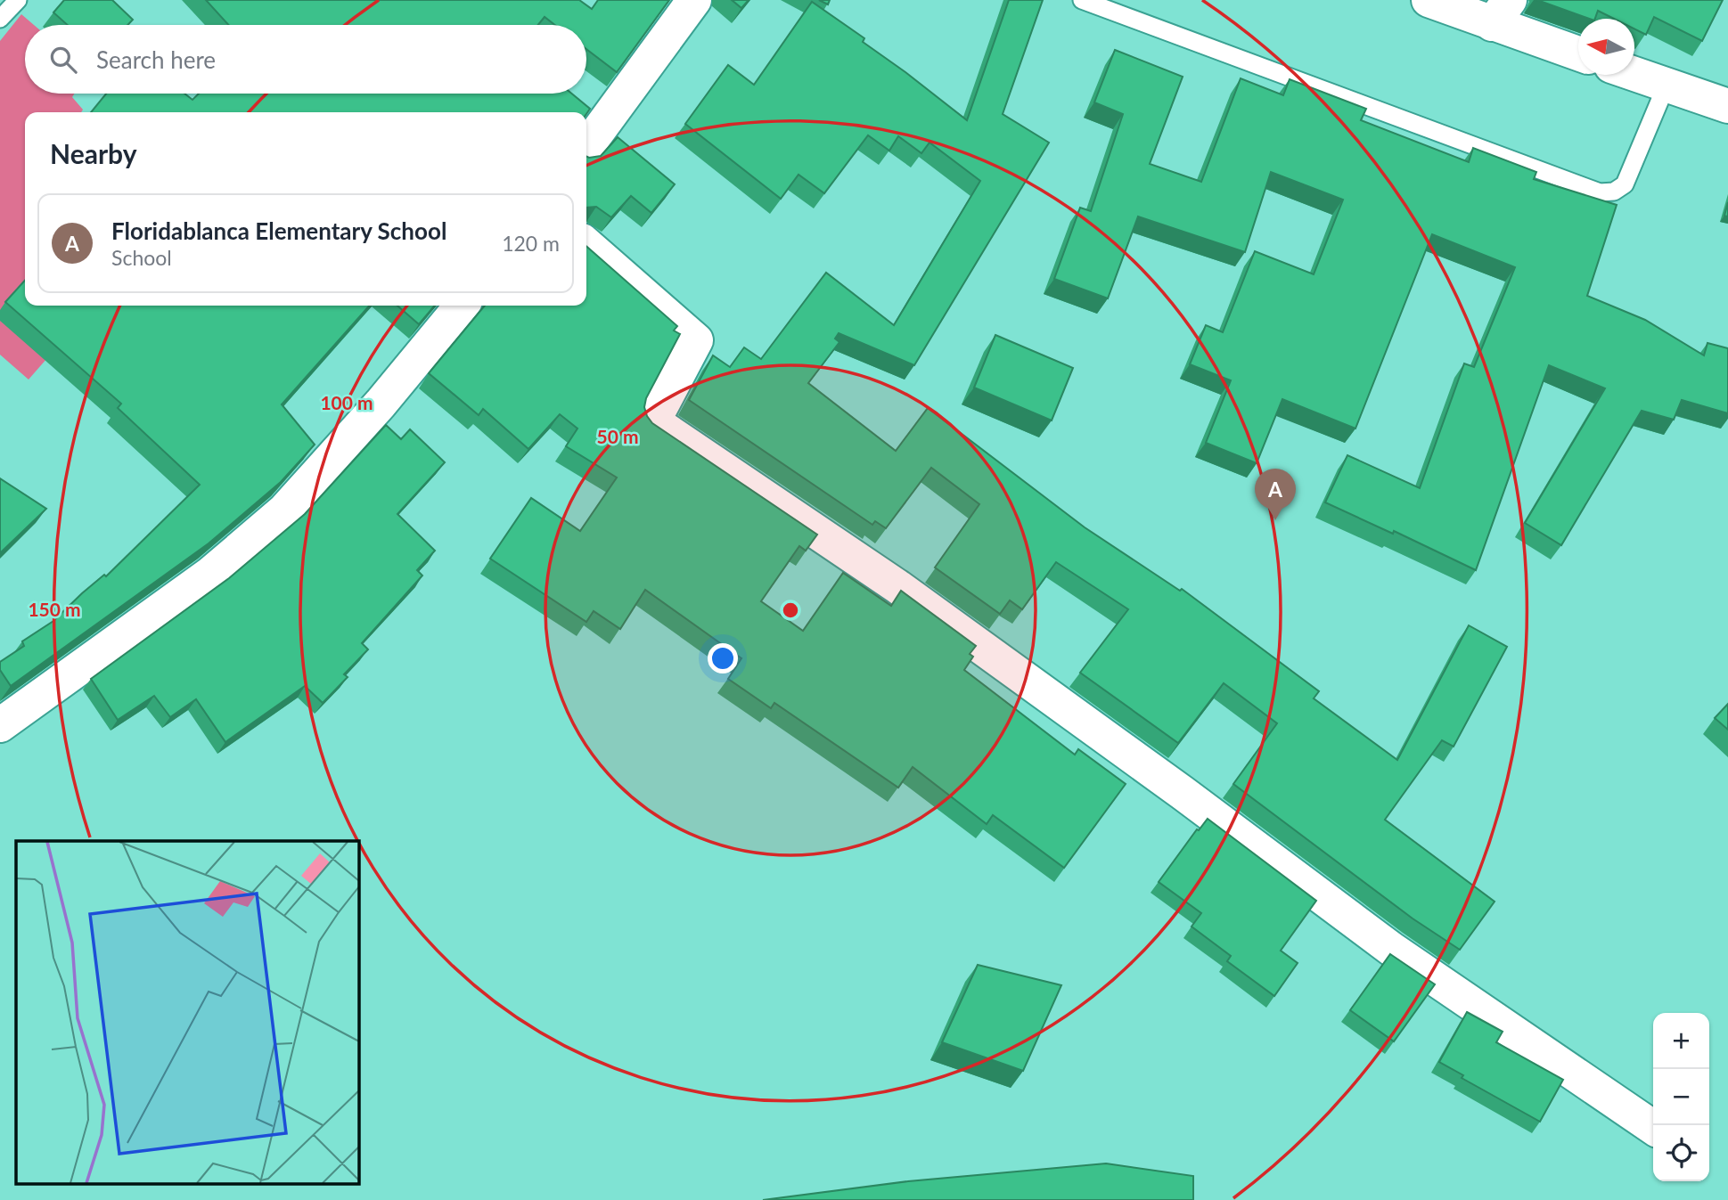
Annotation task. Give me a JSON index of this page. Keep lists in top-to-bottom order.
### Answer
{
  "north": "left",
  "page": {
    "search": "Search here",
    "heading": "Nearby",
    "list": [
      {
        "mark": "A",
        "name": "Floridablanca Elementary School",
        "note": "School",
        "value": "120 m"
      }
    ],
    "pins": "A",
    "map_buttons": ["+", "−"]
  },
  "rings": ["100 m", "50 m", "150 m"]
}
